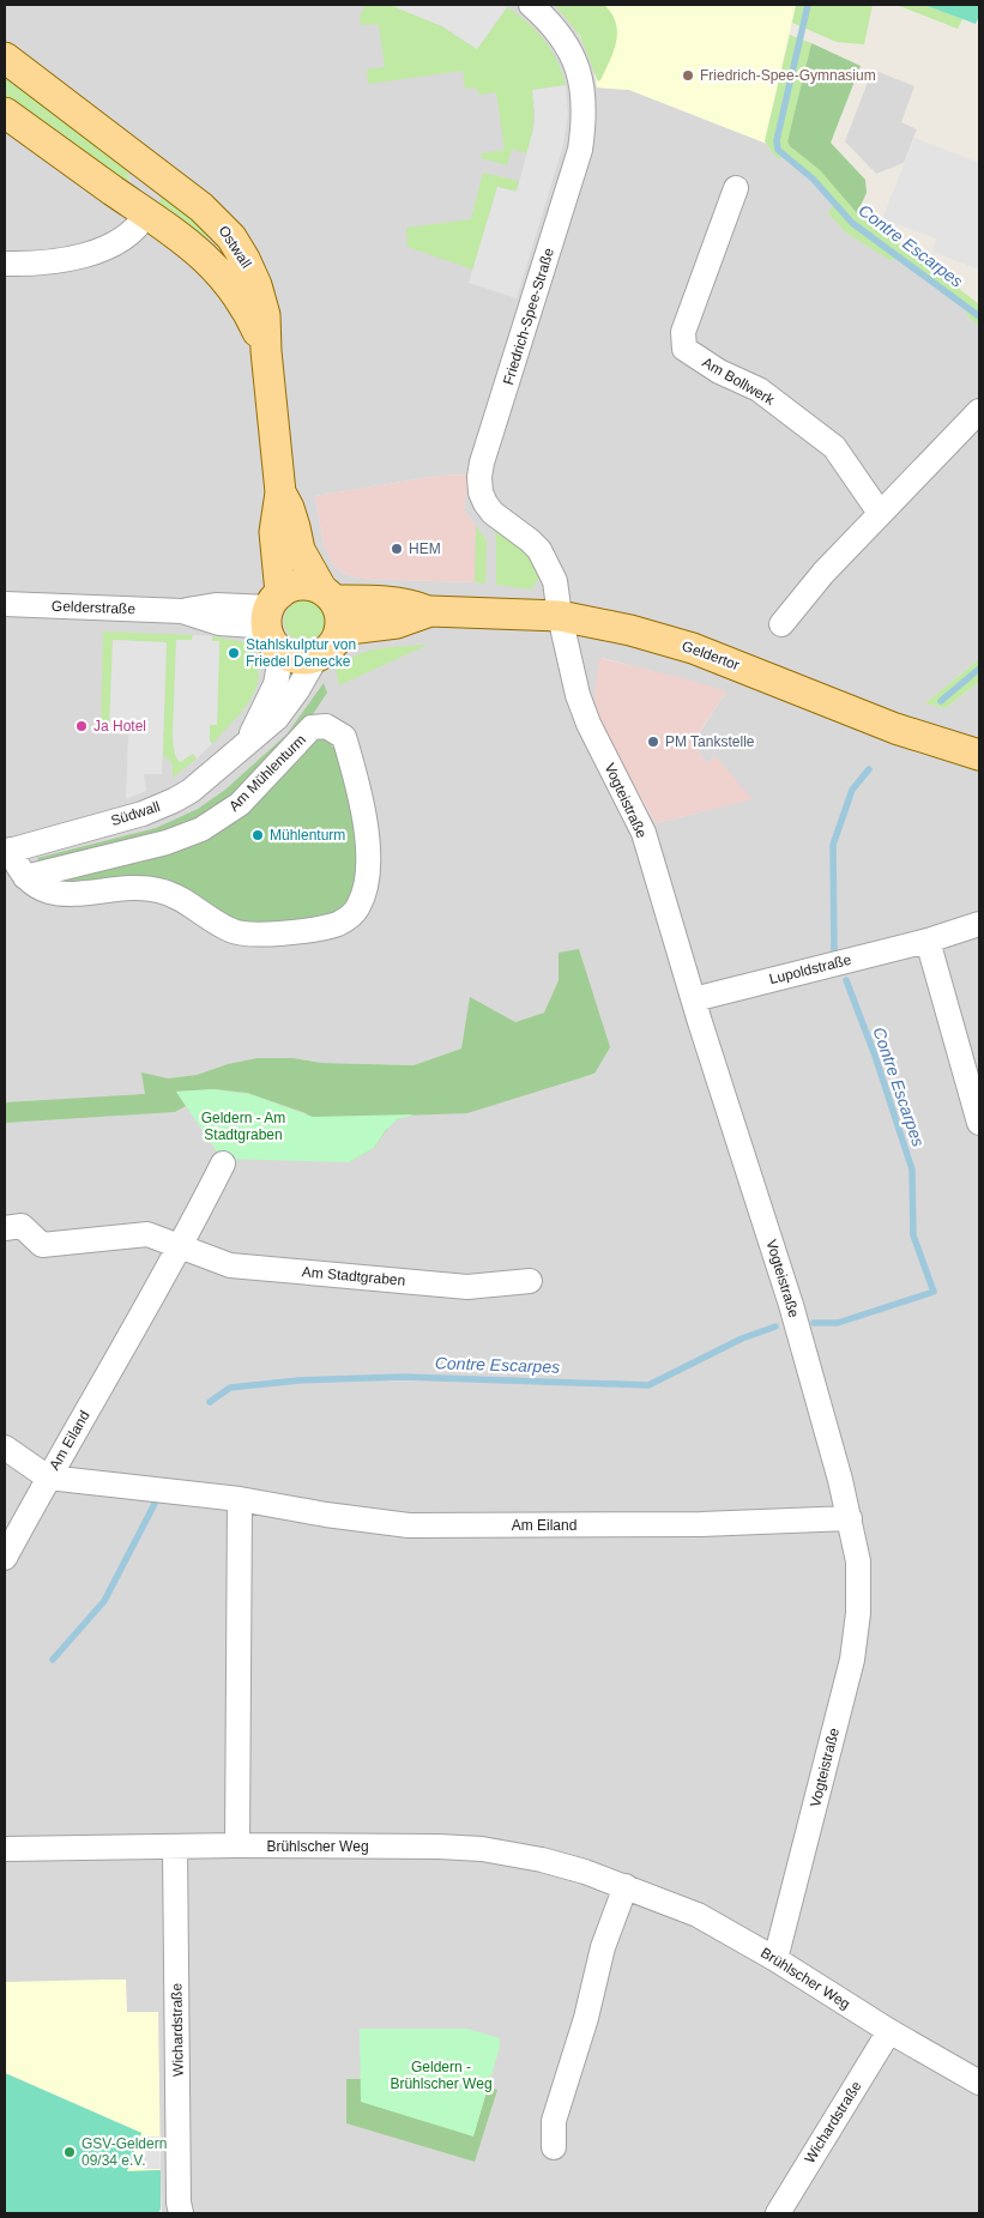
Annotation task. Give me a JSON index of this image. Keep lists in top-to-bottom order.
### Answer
{
  "streets": {
    "main road": ["Ostwall", "Geldertor"],
    "street": [
      "Friedrich-Spee-Straße",
      "Am Bollwerk",
      "Gelderstraße",
      "Am Mühlenturm",
      "Vogteistraße",
      "Südwall",
      "Lupoldstraße",
      "Am Stadtgraben",
      "Am Eiland",
      "Brühlscher Weg",
      "Wichardstraße"
    ]
  },
  "crossings": [
    ["Ostwall", "Gelderstraße"],
    ["Ostwall", "Geldertor"],
    ["Ostwall", "Südwall"],
    ["Friedrich-Spee-Straße", "Geldertor"],
    ["Friedrich-Spee-Straße", "Vogteistraße"],
    ["Gelderstraße", "Geldertor"],
    ["Gelderstraße", "Südwall"],
    ["Geldertor", "Vogteistraße"],
    ["Geldertor", "Südwall"],
    ["Vogteistraße", "Lupoldstraße"],
    ["Vogteistraße", "Am Eiland"],
    ["Vogteistraße", "Brühlscher Weg"],
    ["Am Stadtgraben", "Am Eiland"],
    ["Brühlscher Weg", "Wichardstraße"]
  ],
  "water": ["Contre Escarpes"],
  "parks": ["Geldern - Am Stadtgraben", "Geldern - Brühlscher Weg"],
  "places": [
    "Friedrich-Spee-Gymnasium",
    "HEM",
    "Stahlskulptur von Friedel Denecke",
    "Ja Hotel",
    "PM Tankstelle",
    "Mühlenturm",
    "GSV-Geldern 09/34 e.V."
  ]
}
